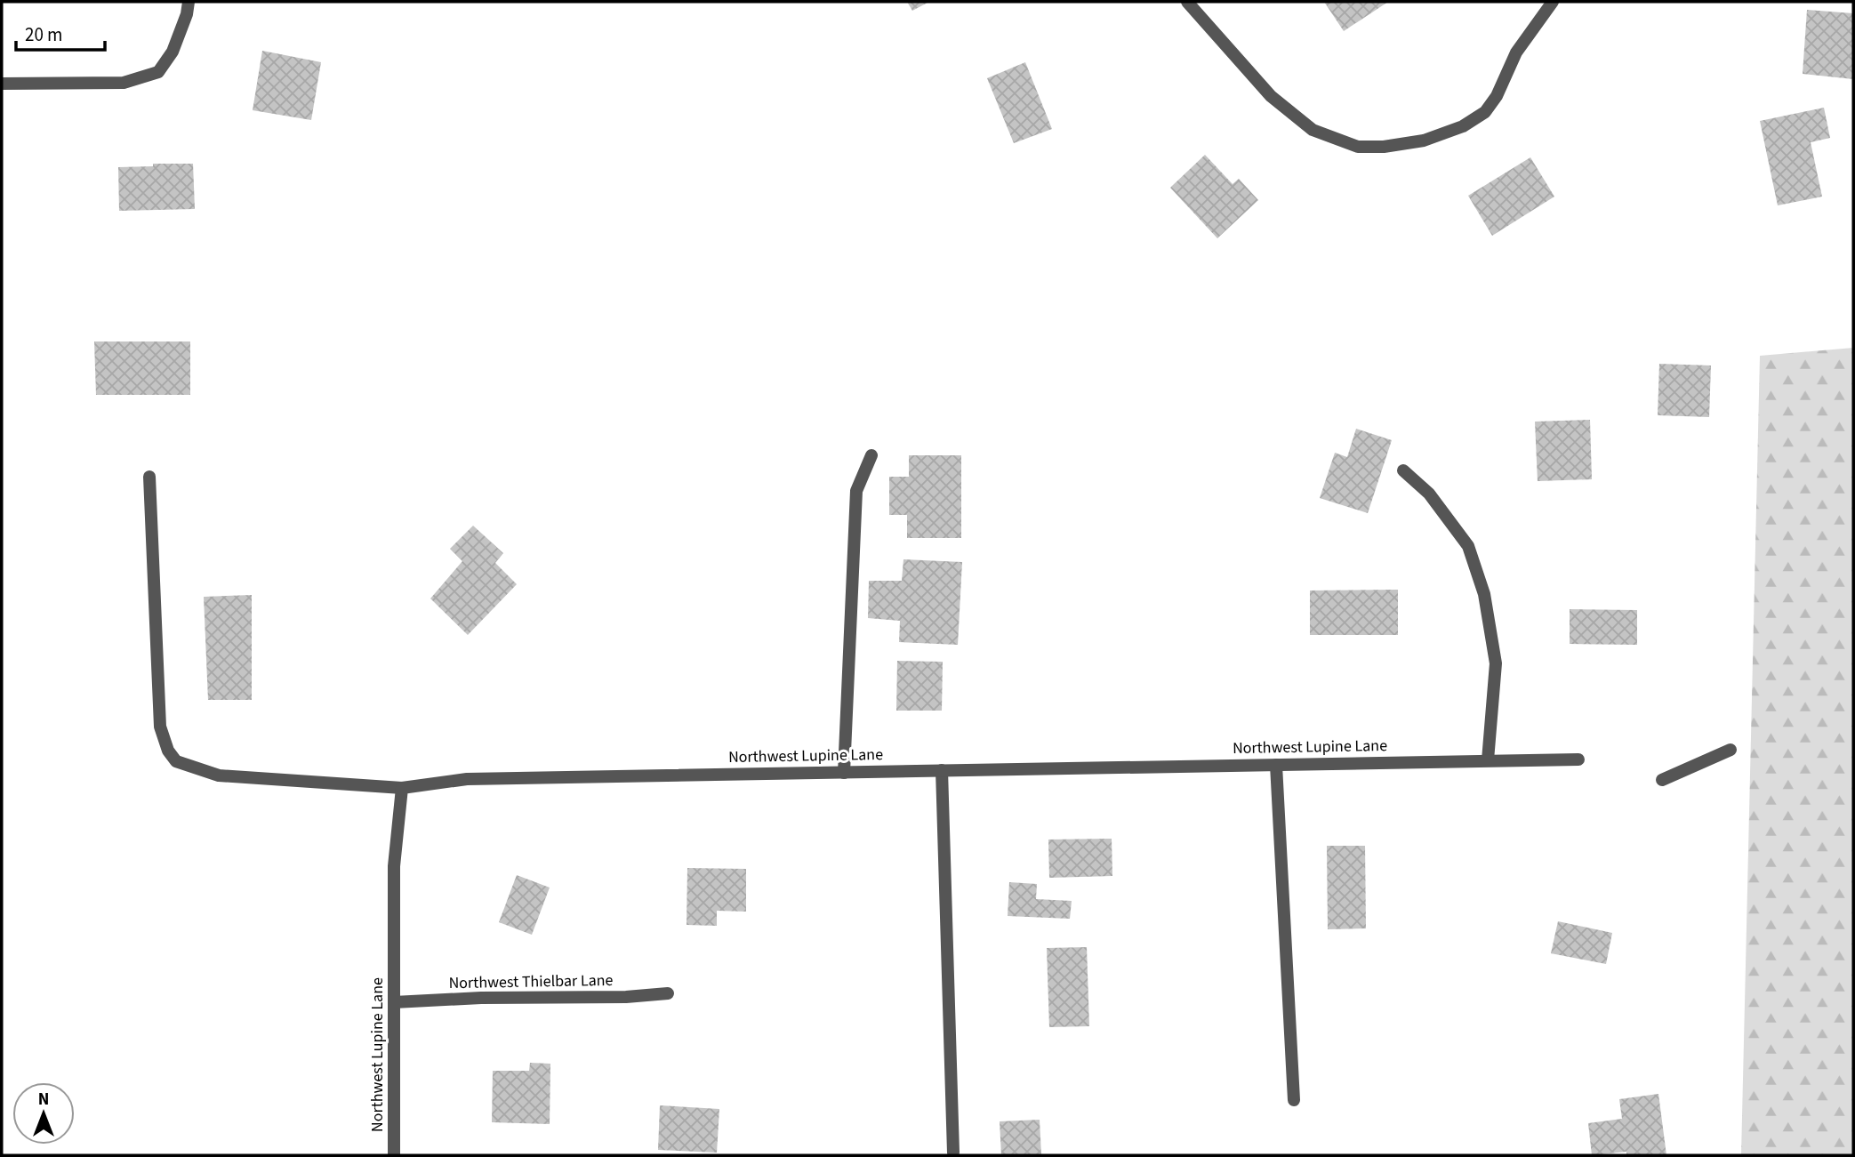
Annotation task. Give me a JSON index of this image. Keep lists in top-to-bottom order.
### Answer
{
  "streets": {
    "street": ["Northwest Lupine Lane", "Northwest Thielbar Lane"]
  },
  "crossings": [
    ["Northwest Lupine Lane", "Northwest Thielbar Lane"]
  ],
  "scale_bar": "20 m",
  "north": "top"
}
